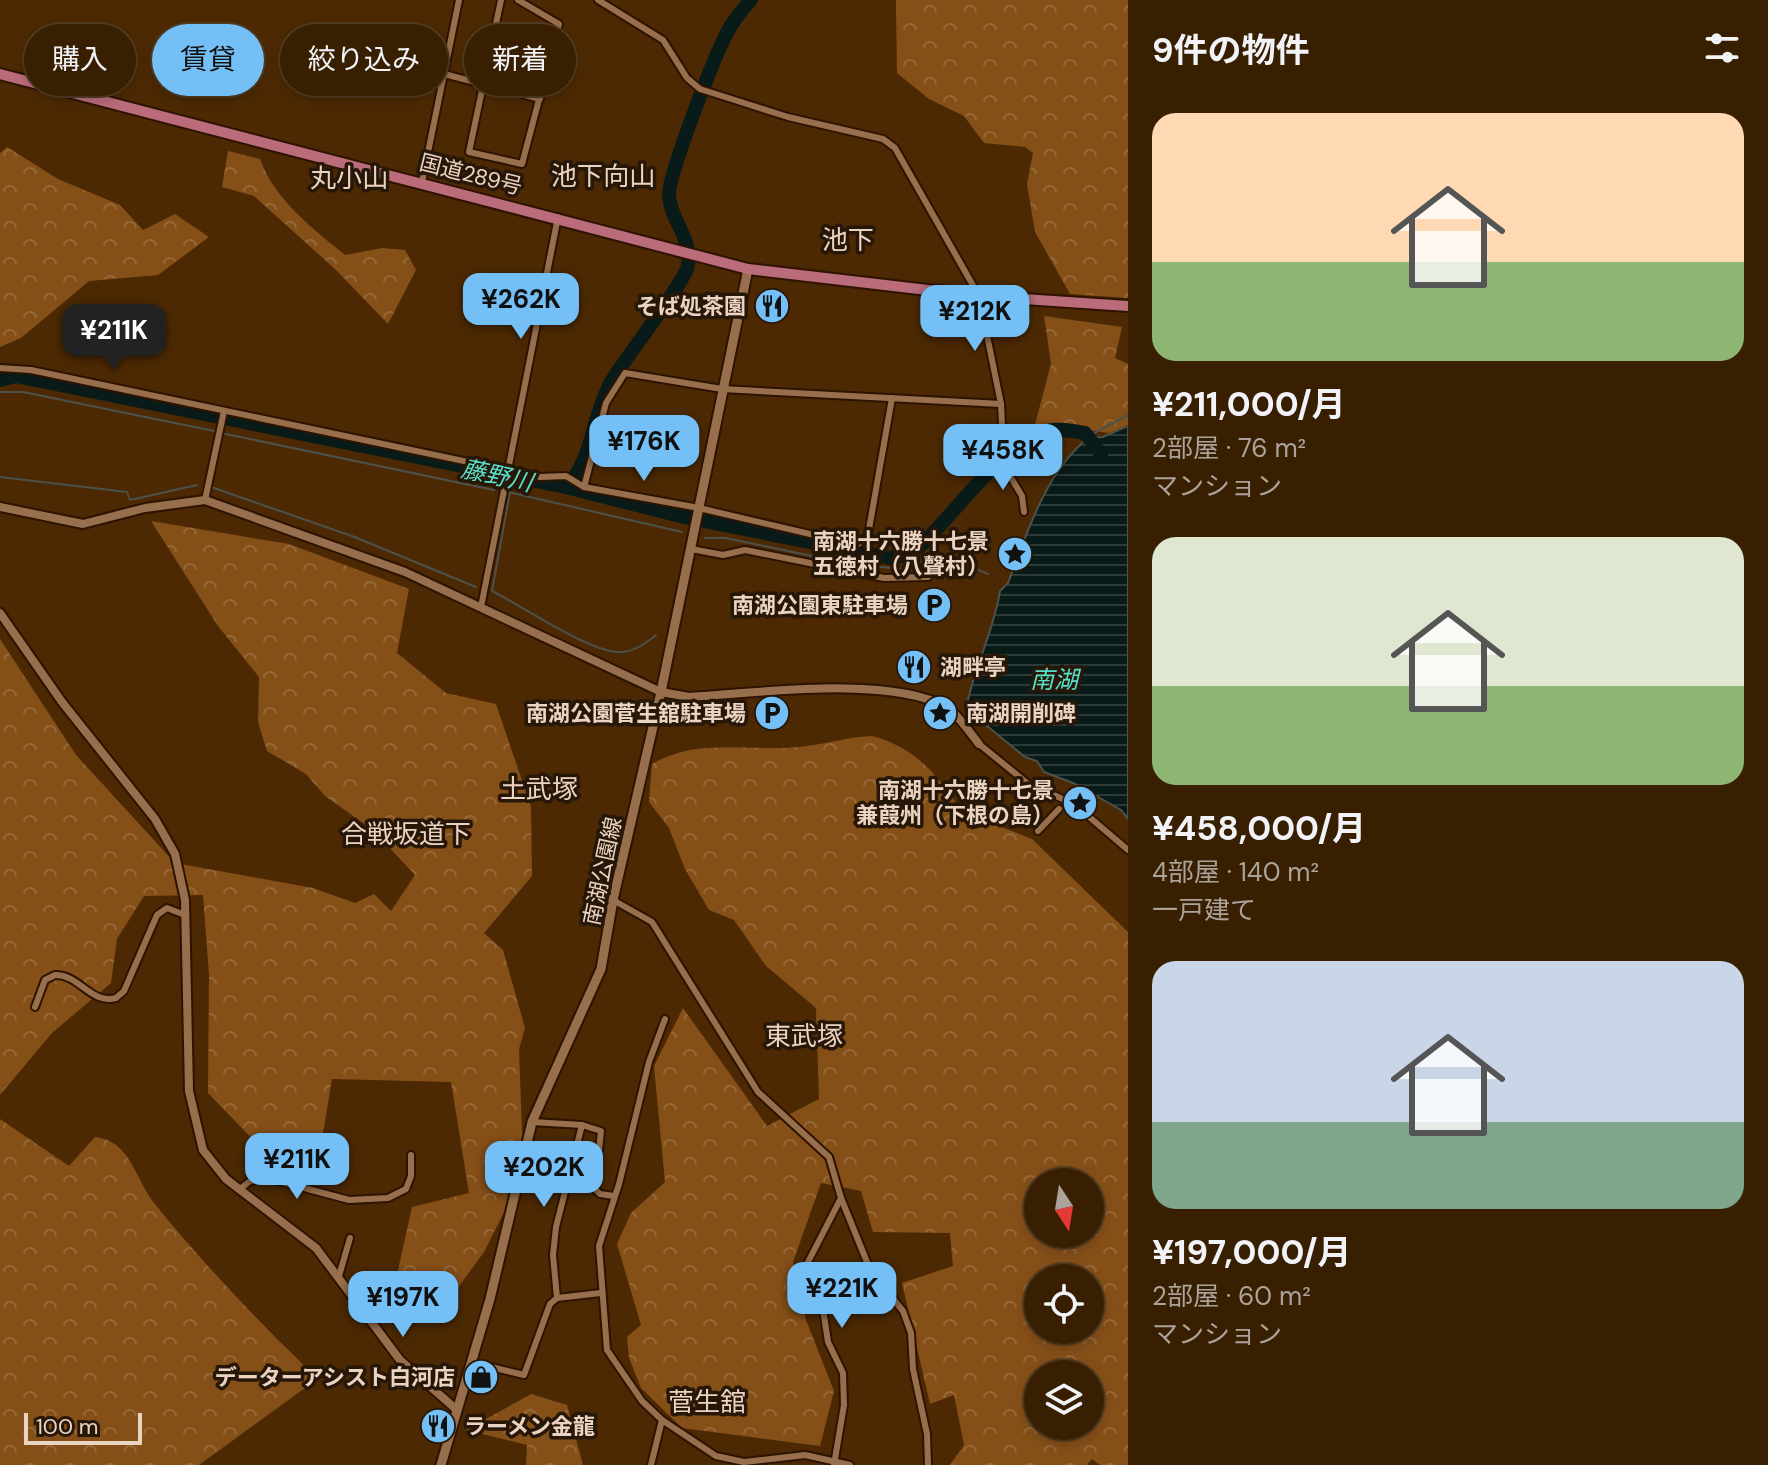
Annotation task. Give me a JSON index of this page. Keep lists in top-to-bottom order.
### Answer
{
  "streets": {
    "highway": ["国道289号"],
    "main road": ["南湖公園線"]
  },
  "crossings": [
    ["国道289号", "南湖公園線"]
  ],
  "districts": [
    "池下向山",
    "丸小山",
    "池下",
    "土武塚",
    "合戦坂道下",
    "東武塚",
    "菅生舘"
  ],
  "water": ["藤野川", "南湖"],
  "places": {
    "restaurant": ["そば処茶園", "湖畔亭", "ラーメン金龍"],
    "place": ["南湖十六勝十七景 五徳村（八聲村）", "南湖開削碑", "南湖十六勝十七景 兼葭州（下根の島）"],
    "parking": ["南湖公園東駐車場", "南湖公園菅生舘駐車場"],
    "shop": ["データーアシスト白河店"]
  },
  "scale_bar": "100 m",
  "north": "bottom",
  "page": {
    "heading": "9件の物件",
    "chip": [
      "購入",
      "賃貸",
      "絞り込み",
      "新着"
    ],
    "list": [
      {
        "name": "¥211,000/月",
        "note": "2部屋 · 76 m² · マンション"
      },
      {
        "name": "¥458,000/月",
        "note": "4部屋 · 140 m² · 一戸建て"
      },
      {
        "name": "¥197,000/月",
        "note": "2部屋 · 60 m² · マンション"
      }
    ],
    "price": [
      "¥262K",
      "¥212K",
      "¥211K",
      "¥176K",
      "¥458K",
      "¥211K",
      "¥202K",
      "¥221K",
      "¥197K"
    ],
    "scale": "100 m"
  }
}
